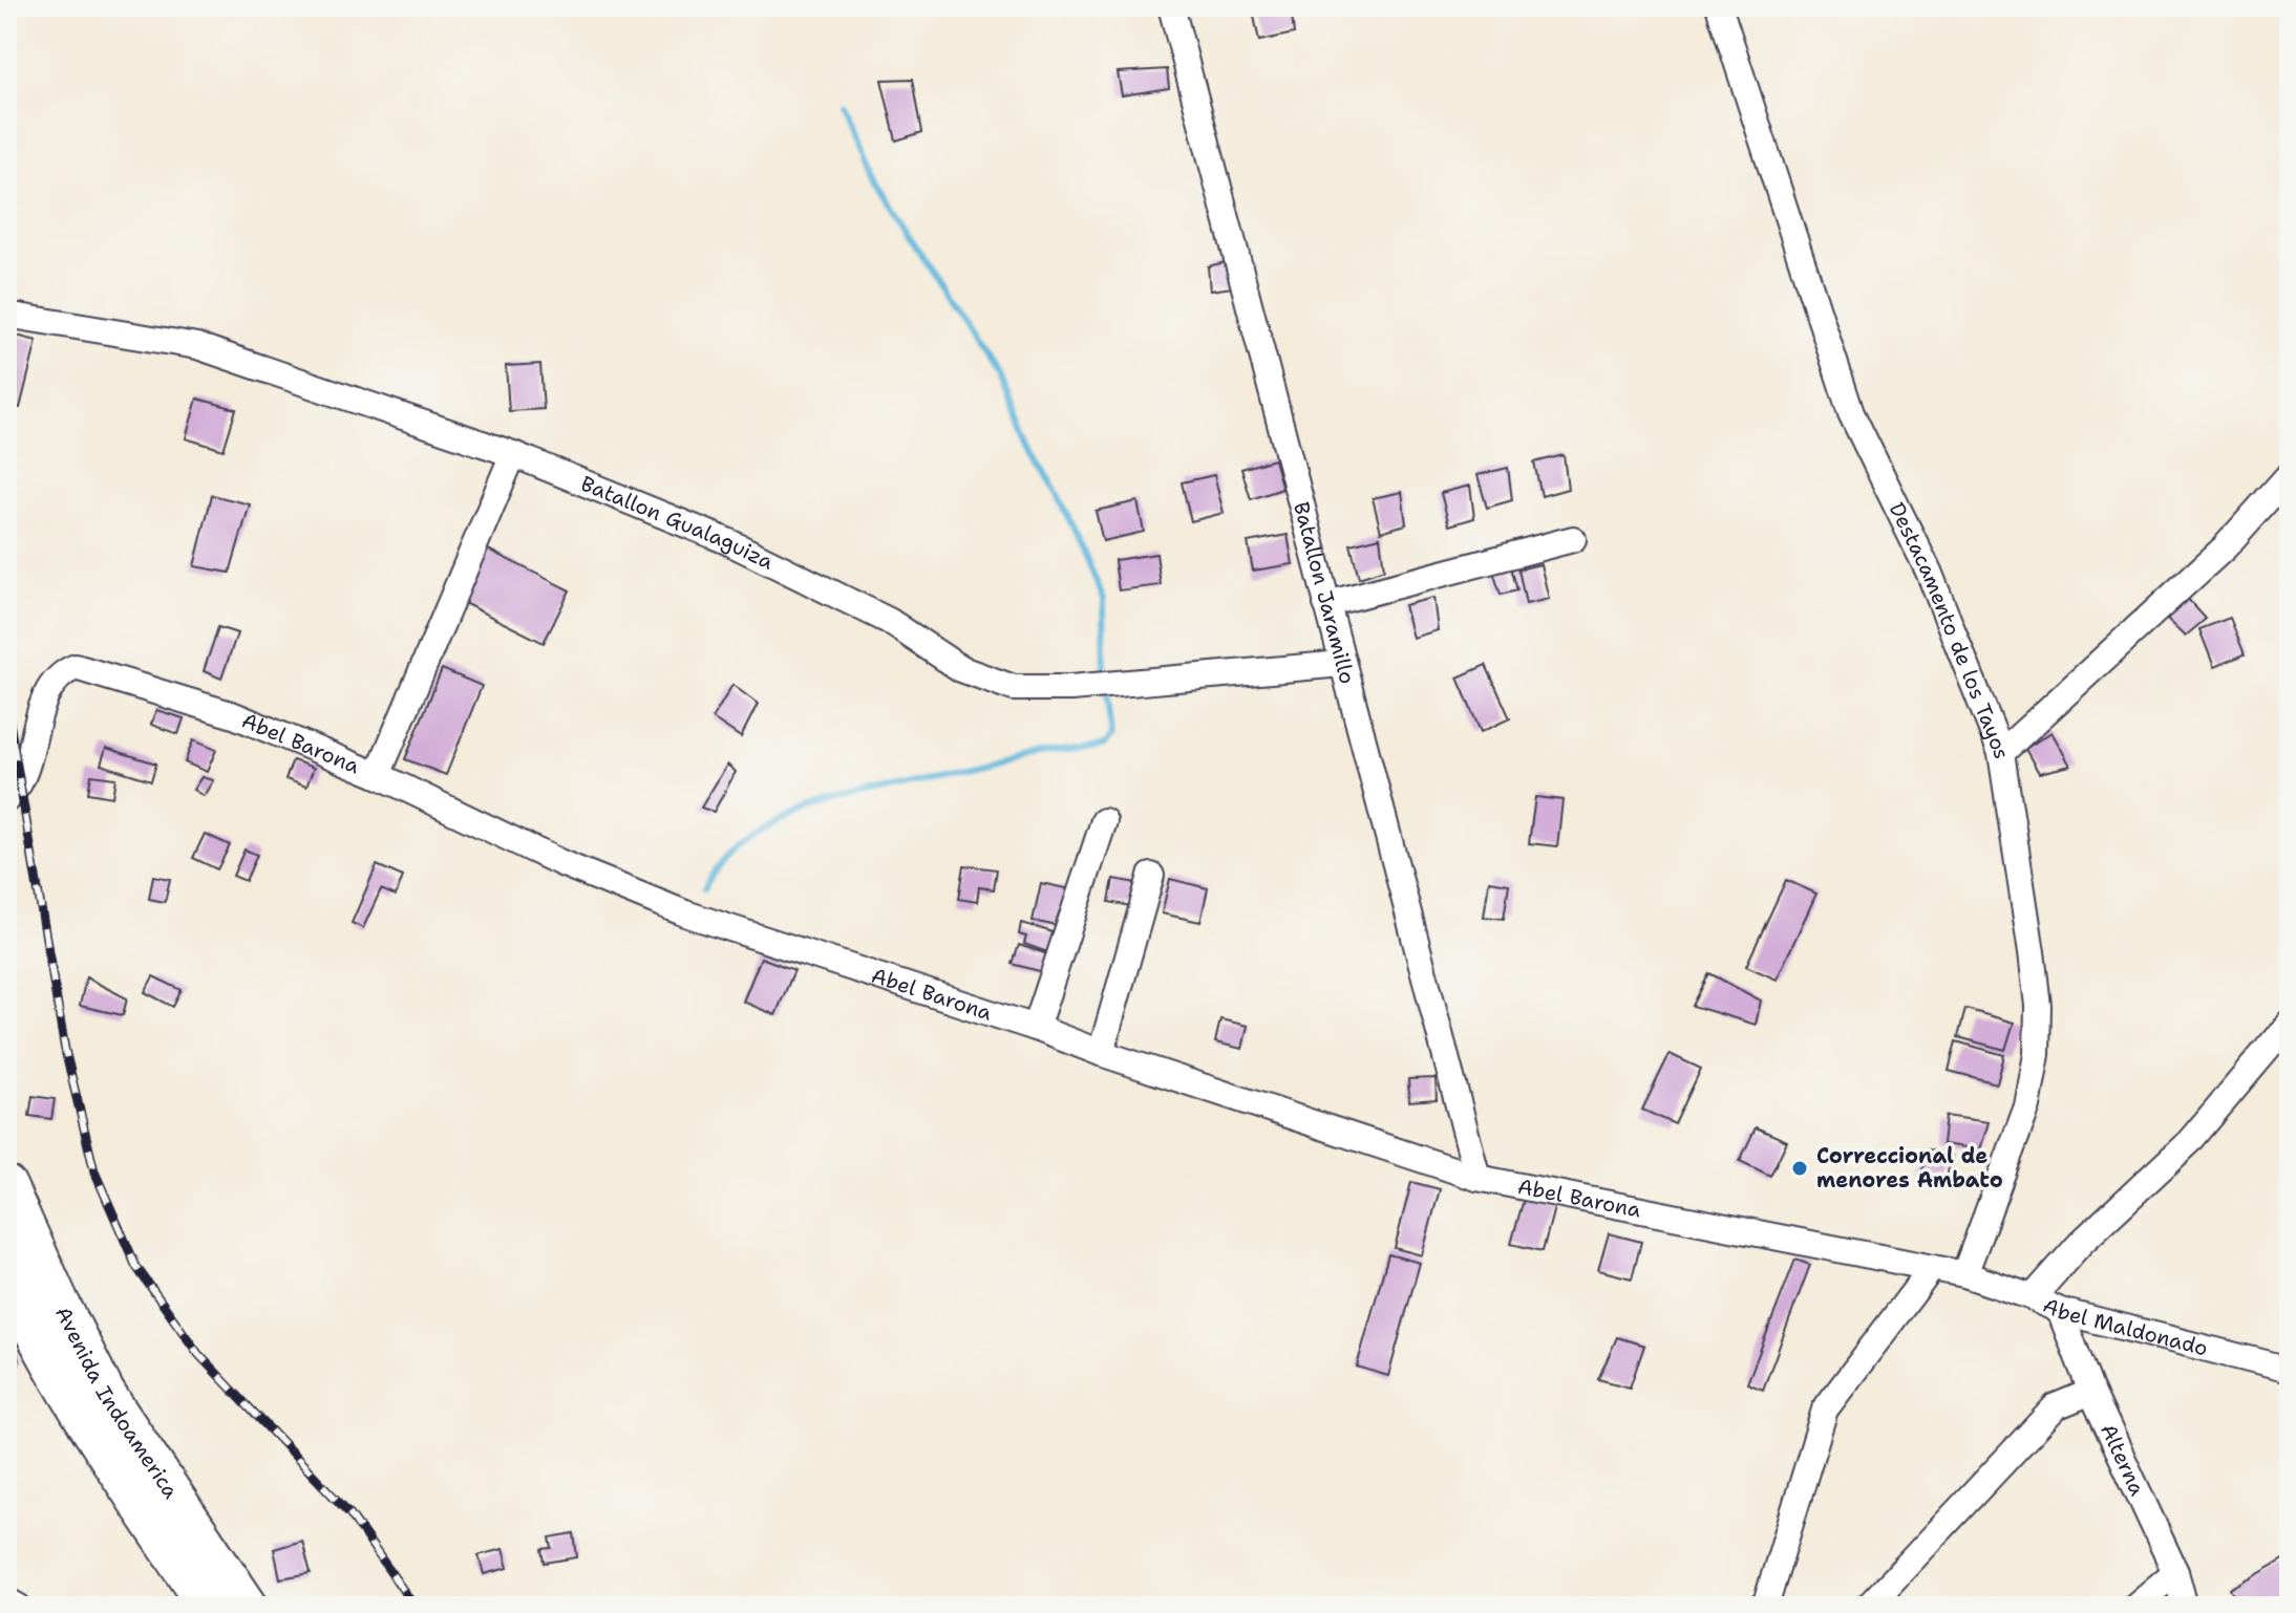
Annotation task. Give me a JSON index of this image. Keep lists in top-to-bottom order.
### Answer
{
  "streets": {
    "main road": ["Avenida Indoamerica"],
    "street": [
      "Batallon Gualaguiza",
      "Batallon Jaramillo",
      "Destacamento de los Tayos",
      "Abel Barona",
      "Abel Maldonado",
      "Alterna"
    ]
  },
  "crossings": [
    ["Batallon Gualaguiza", "Batallon Jaramillo"],
    ["Batallon Jaramillo", "Abel Barona"],
    ["Destacamento de los Tayos", "Abel Barona"],
    ["Destacamento de los Tayos", "Abel Maldonado"],
    ["Abel Barona", "Abel Maldonado"],
    ["Abel Maldonado", "Alterna"]
  ],
  "places": ["Correccional de menores Ambato"]
}
